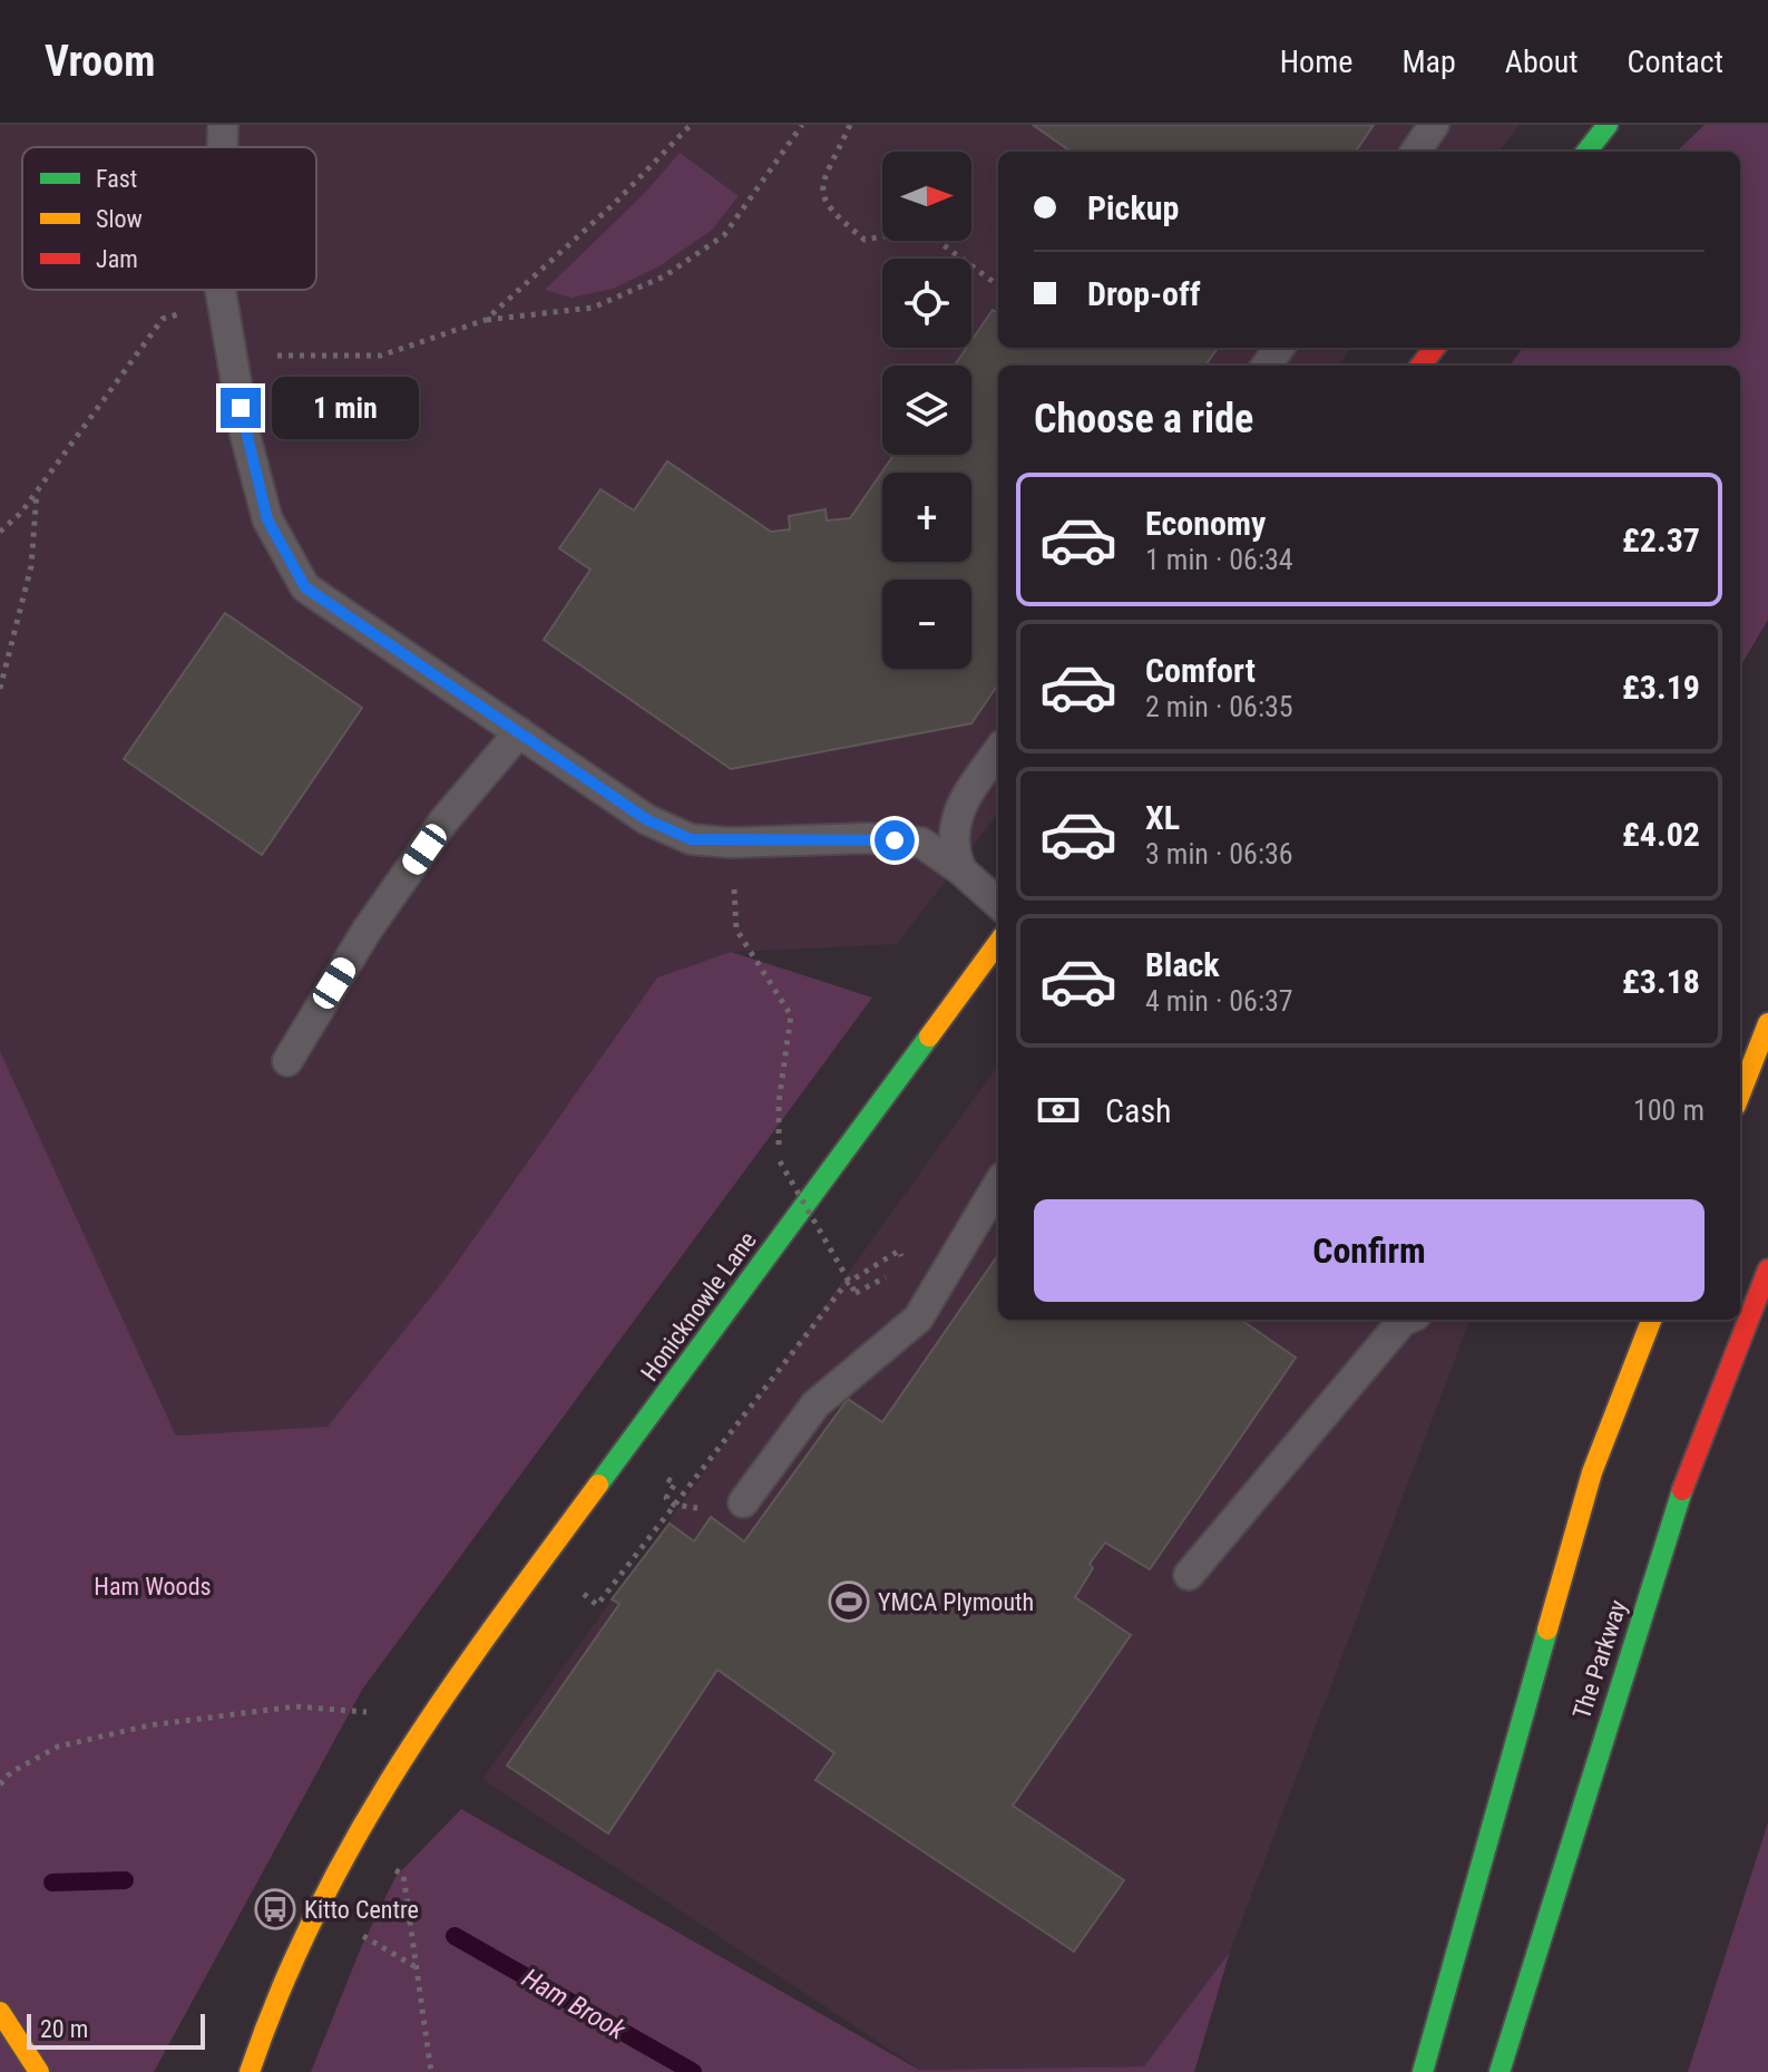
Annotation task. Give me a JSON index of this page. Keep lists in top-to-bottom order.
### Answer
{
  "streets": {
    "main road": ["Honicknowle Lane", "The Parkway"]
  },
  "water": ["Ham Brook"],
  "parks": ["Ham Woods"],
  "places": {
    "sports": ["YMCA Plymouth"],
    "bus stop": ["Kitto Centre"]
  },
  "legend": ["Fast", "Slow", "Jam"],
  "scale_bar": "20 m",
  "north": "right",
  "page": {
    "header": "Vroom",
    "nav": [
      "Home",
      "Map",
      "About",
      "Contact"
    ],
    "map_buttons": ["+", "−"],
    "banner": ["Pickup", "Drop-off"],
    "heading": "Choose a ride",
    "bubble": "1 min",
    "list": [
      {
        "name": "Economy",
        "note": "1 min · 06:34",
        "value": "£2.37"
      },
      {
        "name": "Comfort",
        "note": "2 min · 06:35",
        "value": "£3.19"
      },
      {
        "name": "XL",
        "note": "3 min · 06:36",
        "value": "£4.02"
      },
      {
        "name": "Black",
        "note": "4 min · 06:37",
        "value": "£3.18"
      }
    ],
    "pay": ["Cash", "100 m"],
    "buttons": "Confirm",
    "scale": "20 m"
  }
}
